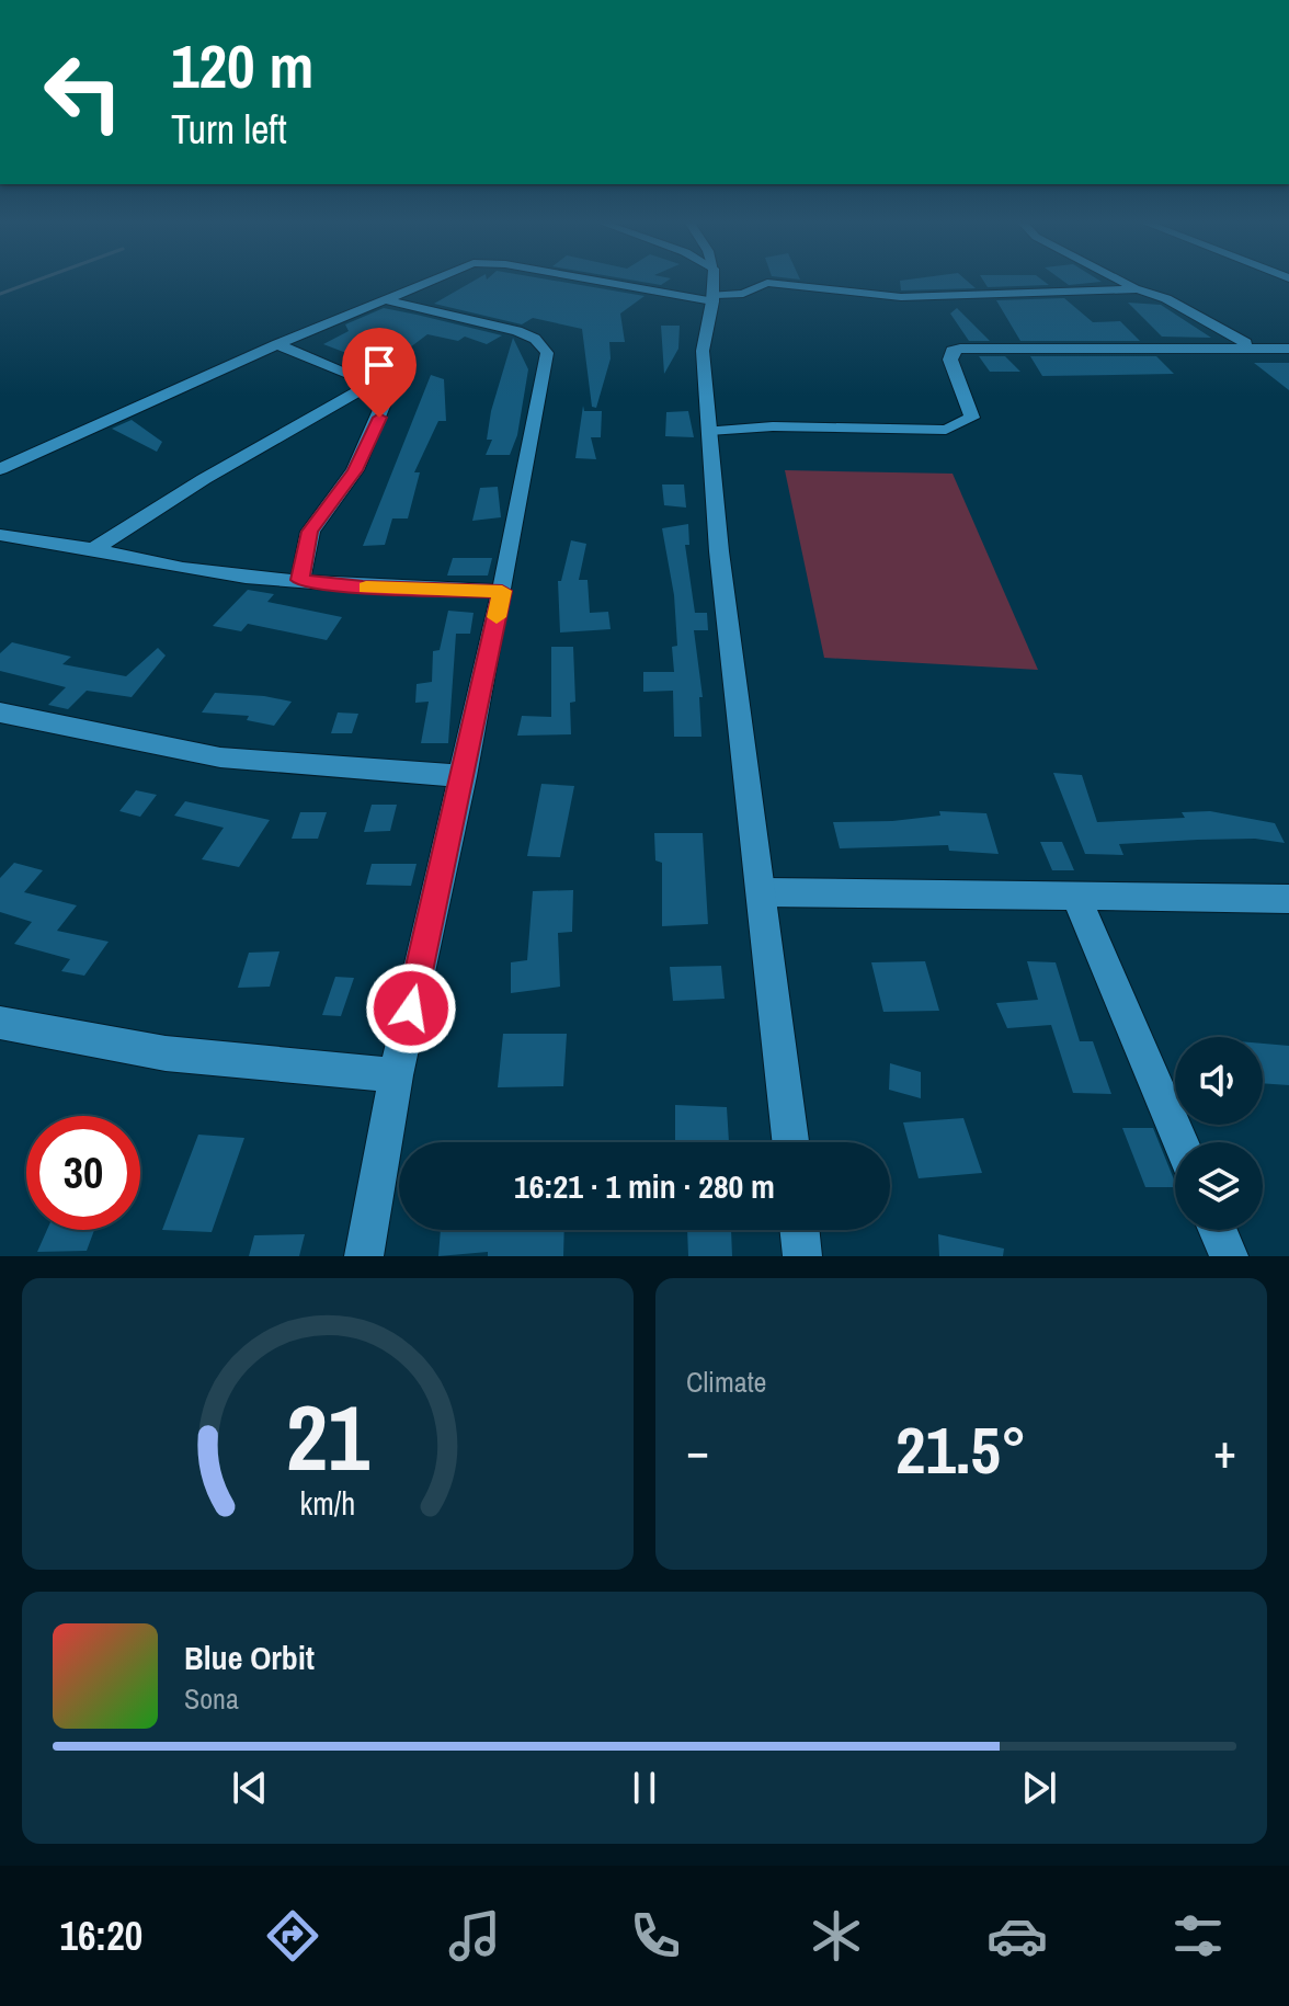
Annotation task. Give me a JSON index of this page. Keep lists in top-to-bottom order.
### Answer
{
  "page": {
    "turn": ["120 m", "Turn left"],
    "limit": "30",
    "trip": "16:21 · 1 min · 280 m",
    "tile": "Climate",
    "heat": ["−", "21.5°", "+"],
    "song": ["Blue Orbit", "Sona"],
    "tabs": "16:20",
    "gauge": ["21", "km/h"]
  }
}
